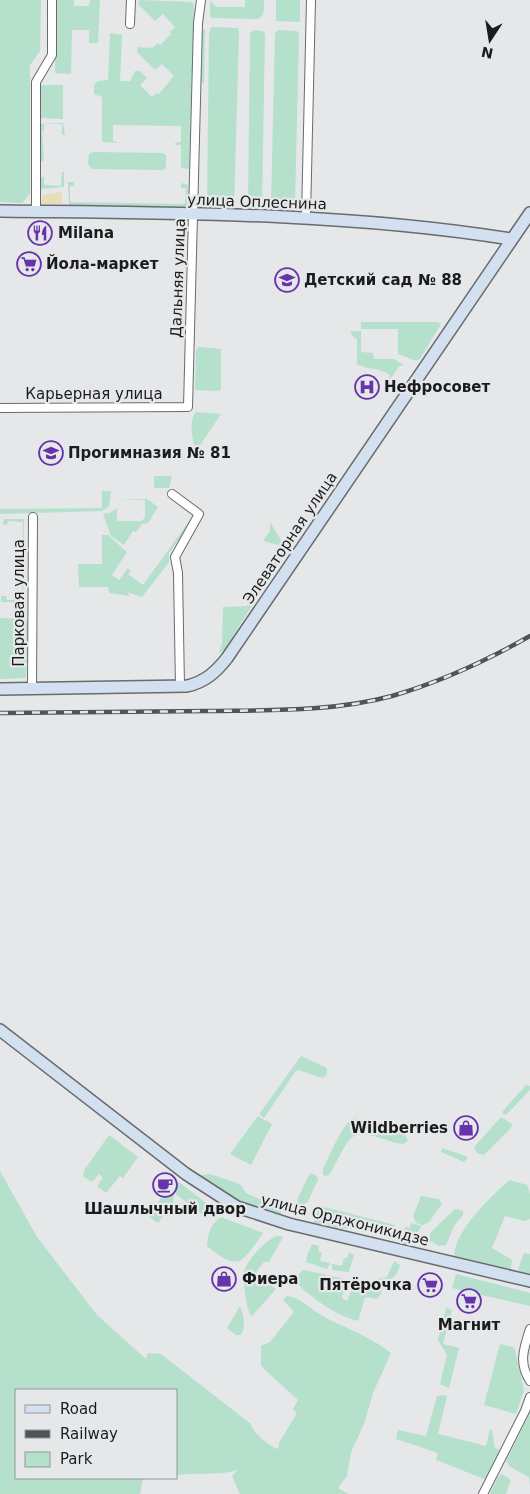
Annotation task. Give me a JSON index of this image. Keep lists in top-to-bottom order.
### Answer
{
  "streets": {
    "main road": ["улица Оплеснина", "Элеваторная улица", "улица Орджоникидзе"],
    "street": ["Дальняя улица", "Карьерная улица", "Парковая улица"]
  },
  "crossings": [
    ["улица Оплеснина", "Дальняя улица"],
    ["улица Оплеснина", "Элеваторная улица"],
    ["Дальняя улица", "Карьерная улица"],
    ["Элеваторная улица", "Парковая улица"]
  ],
  "places": {
    "restaurant": ["Milana"],
    "supermarket": ["Йола-маркет", "Пятёрочка", "Магнит"],
    "school or university": ["Детский сад № 88", "Прогимназия № 81"],
    "hospital": ["Нефросовет"],
    "shop": ["Wildberries", "Фиера"],
    "cafe": ["Шашлычный двор"]
  },
  "legend": ["Road", "Railway", "Park"],
  "north": "bottom"
}
